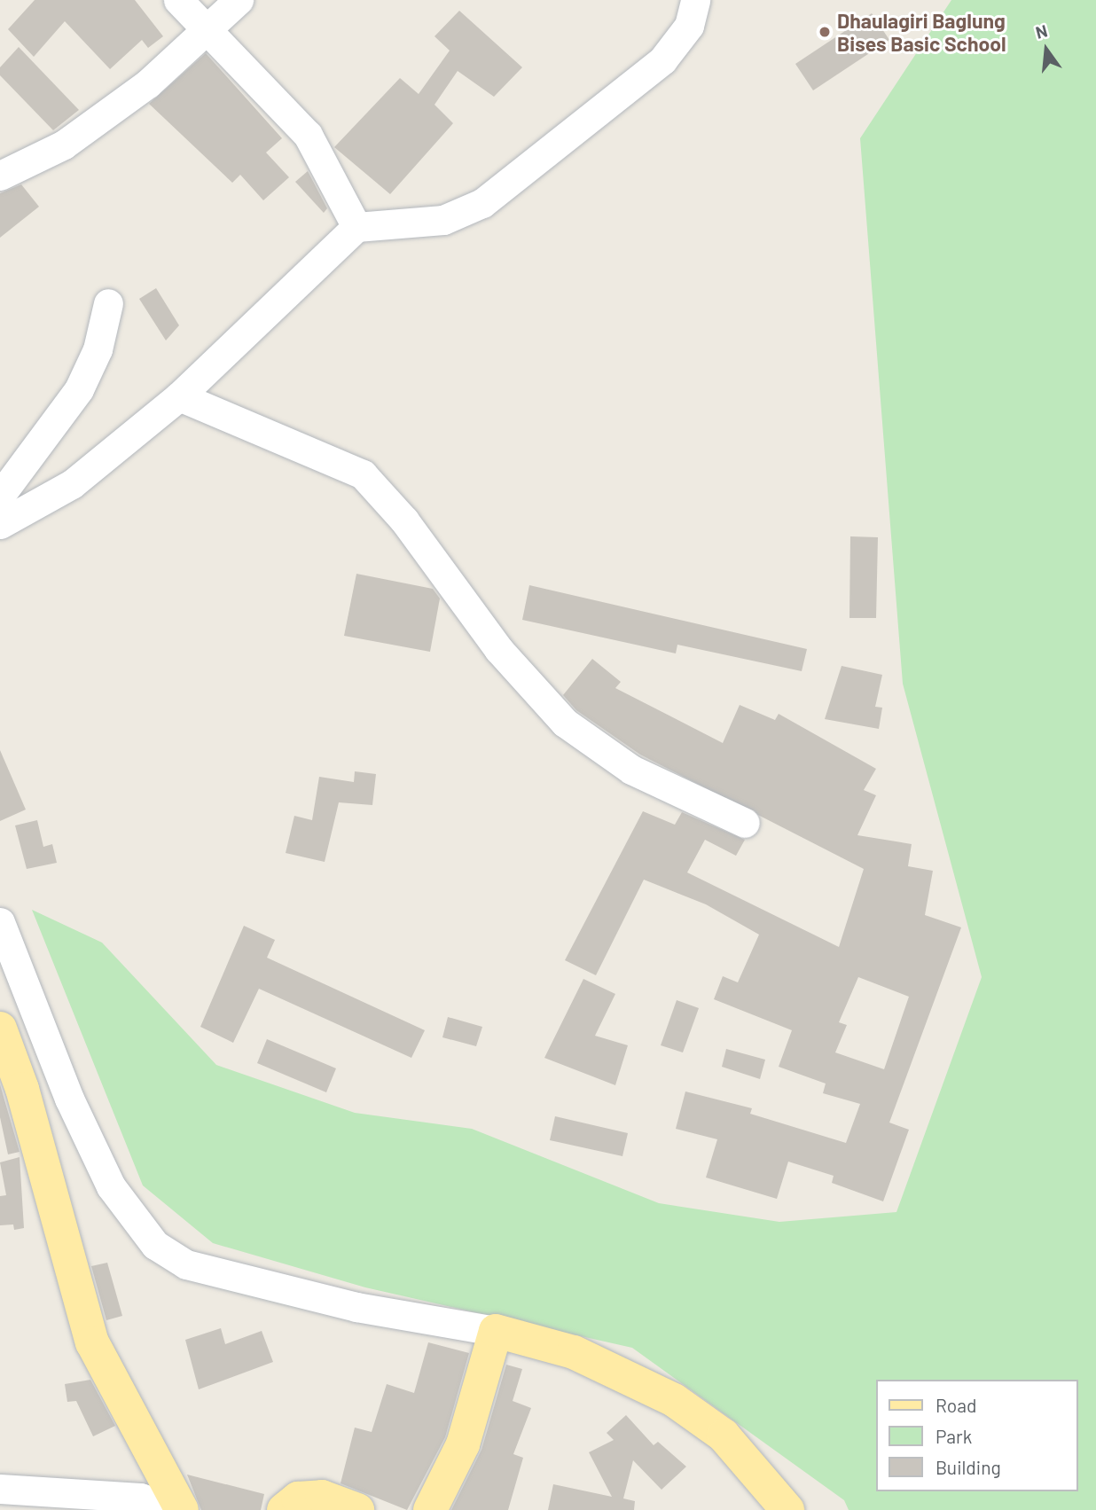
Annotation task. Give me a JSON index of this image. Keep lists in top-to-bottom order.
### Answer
{
  "places": ["Dhaulagiri Baglung Bises Basic School"],
  "legend": ["Road", "Park", "Building"],
  "north": "top"
}
